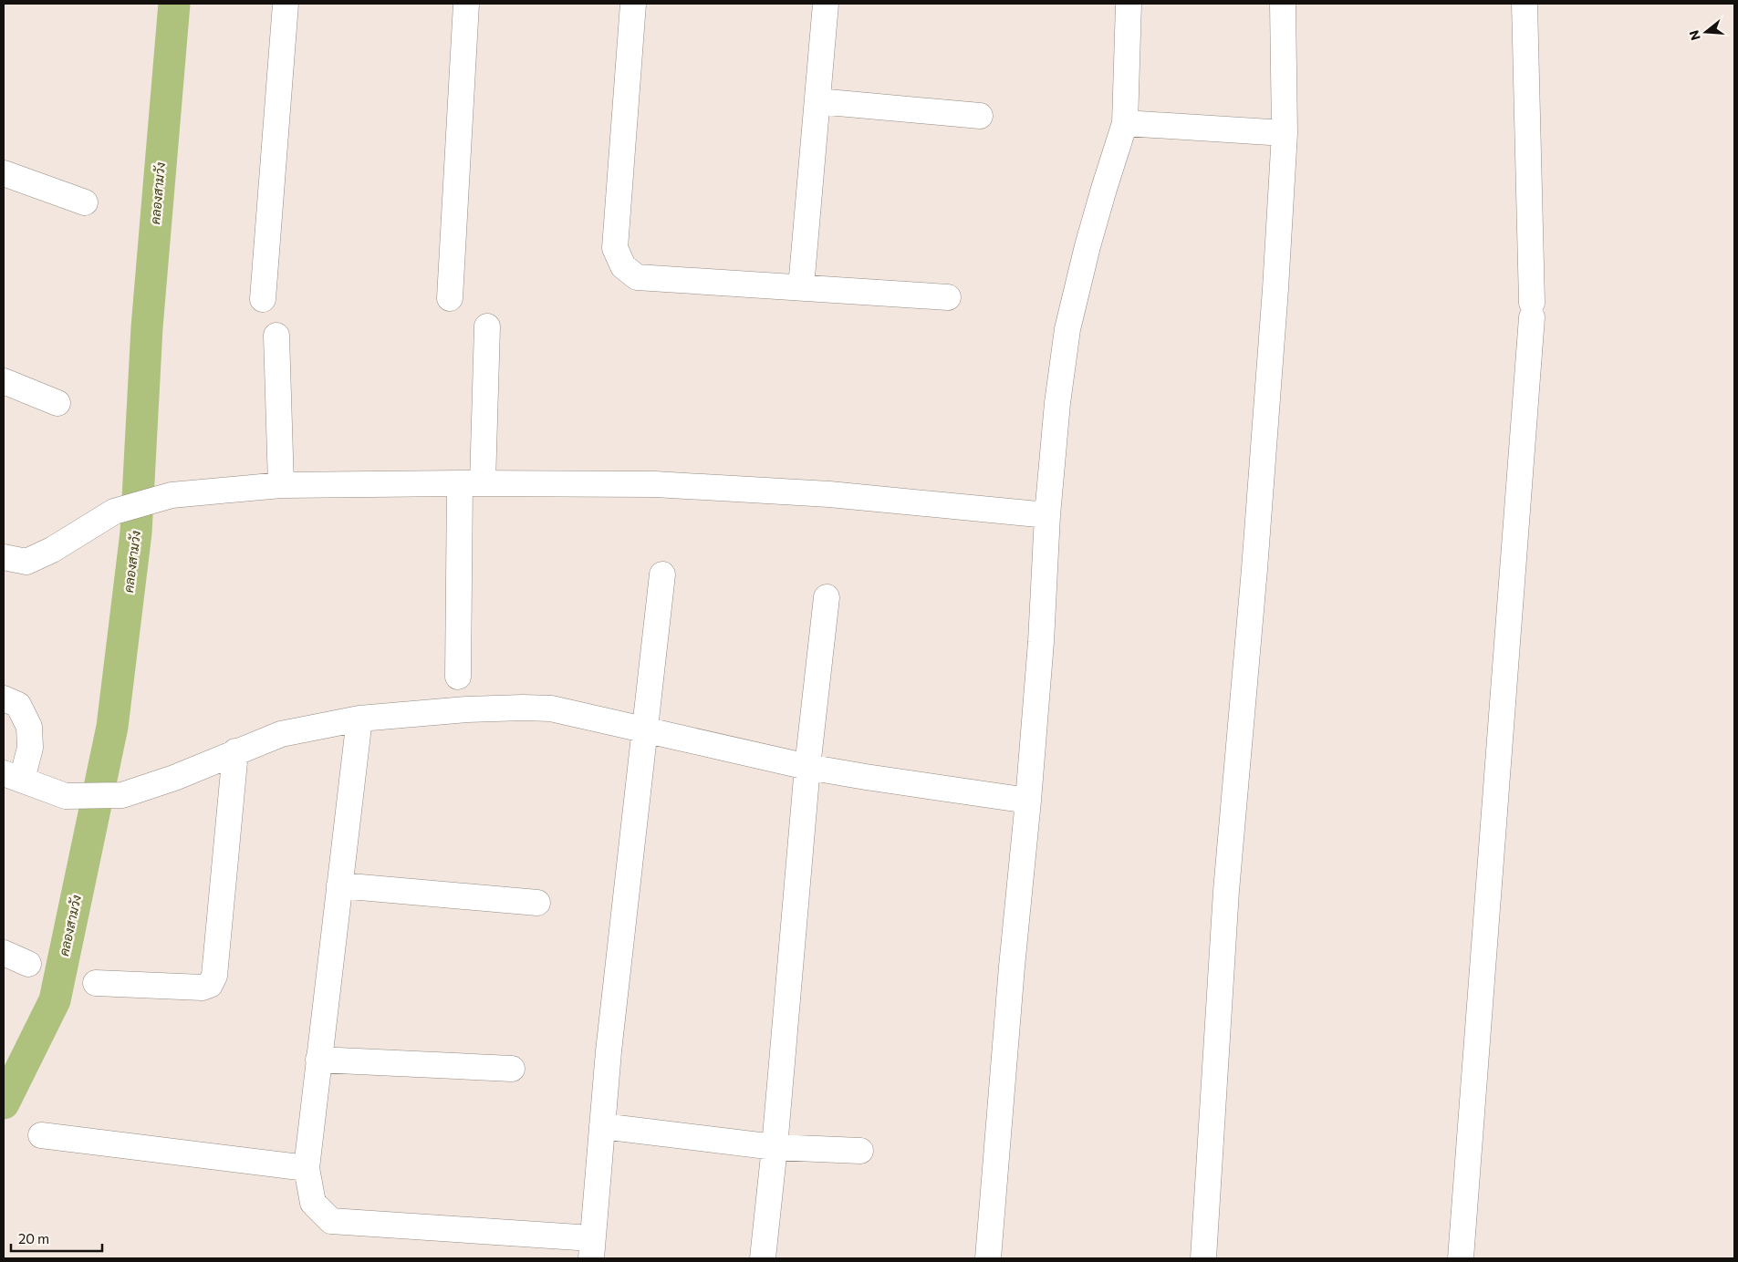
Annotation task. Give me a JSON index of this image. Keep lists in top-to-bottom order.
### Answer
{
  "water": ["คลองสามวัง"],
  "scale_bar": "20 m",
  "north": "left"
}
